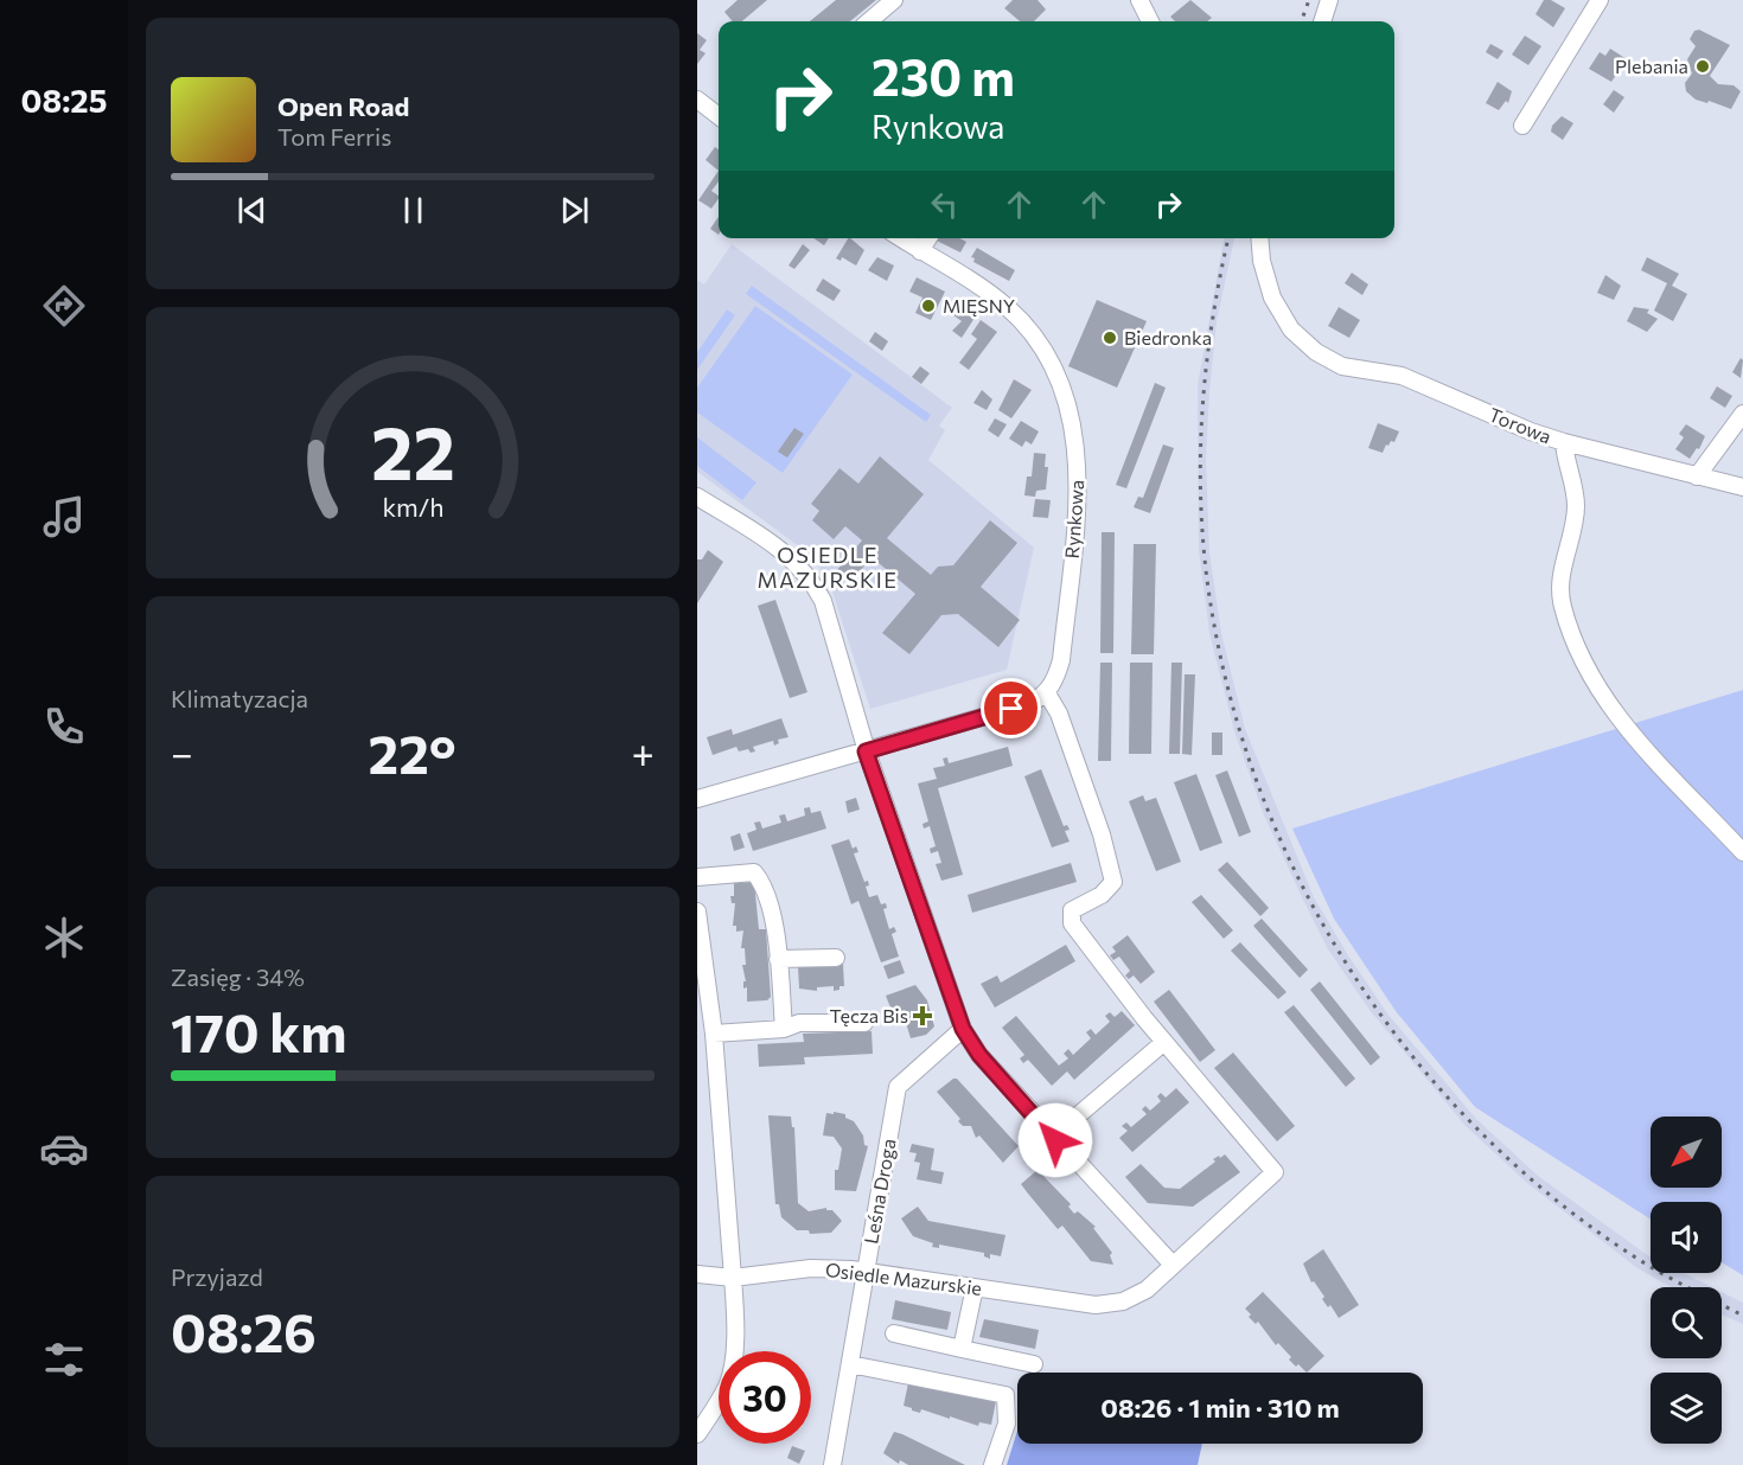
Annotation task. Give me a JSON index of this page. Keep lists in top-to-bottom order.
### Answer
{
  "streets": {
    "street": [
      "Torowa",
      "Rynkowa",
      "Leśna Droga",
      "Osiedle Mazurskie"
    ]
  },
  "crossings": [
    ["Rynkowa", "Osiedle Mazurskie"],
    ["Leśna Droga", "Osiedle Mazurskie"]
  ],
  "districts": ["OSIEDLE MAZURSKIE"],
  "places": {
    "other": ["Plebania", "MIĘSNY", "Biedronka"],
    "health": ["Tęcza Bis"]
  },
  "north": "bottom left",
  "page": {
    "tabs": "08:25",
    "turn": ["230 m", "Rynkowa"],
    "song": ["Open Road", "Tom Ferris"],
    "tile": [
      "Klimatyzacja",
      ["Zasięg · 34%", "170 km"],
      ["Przyjazd", "08:26"]
    ],
    "heat": ["−", "22°", "+"],
    "limit": "30",
    "trip": "08:26 · 1 min · 310 m",
    "gauge": ["22", "km/h"]
  }
}
